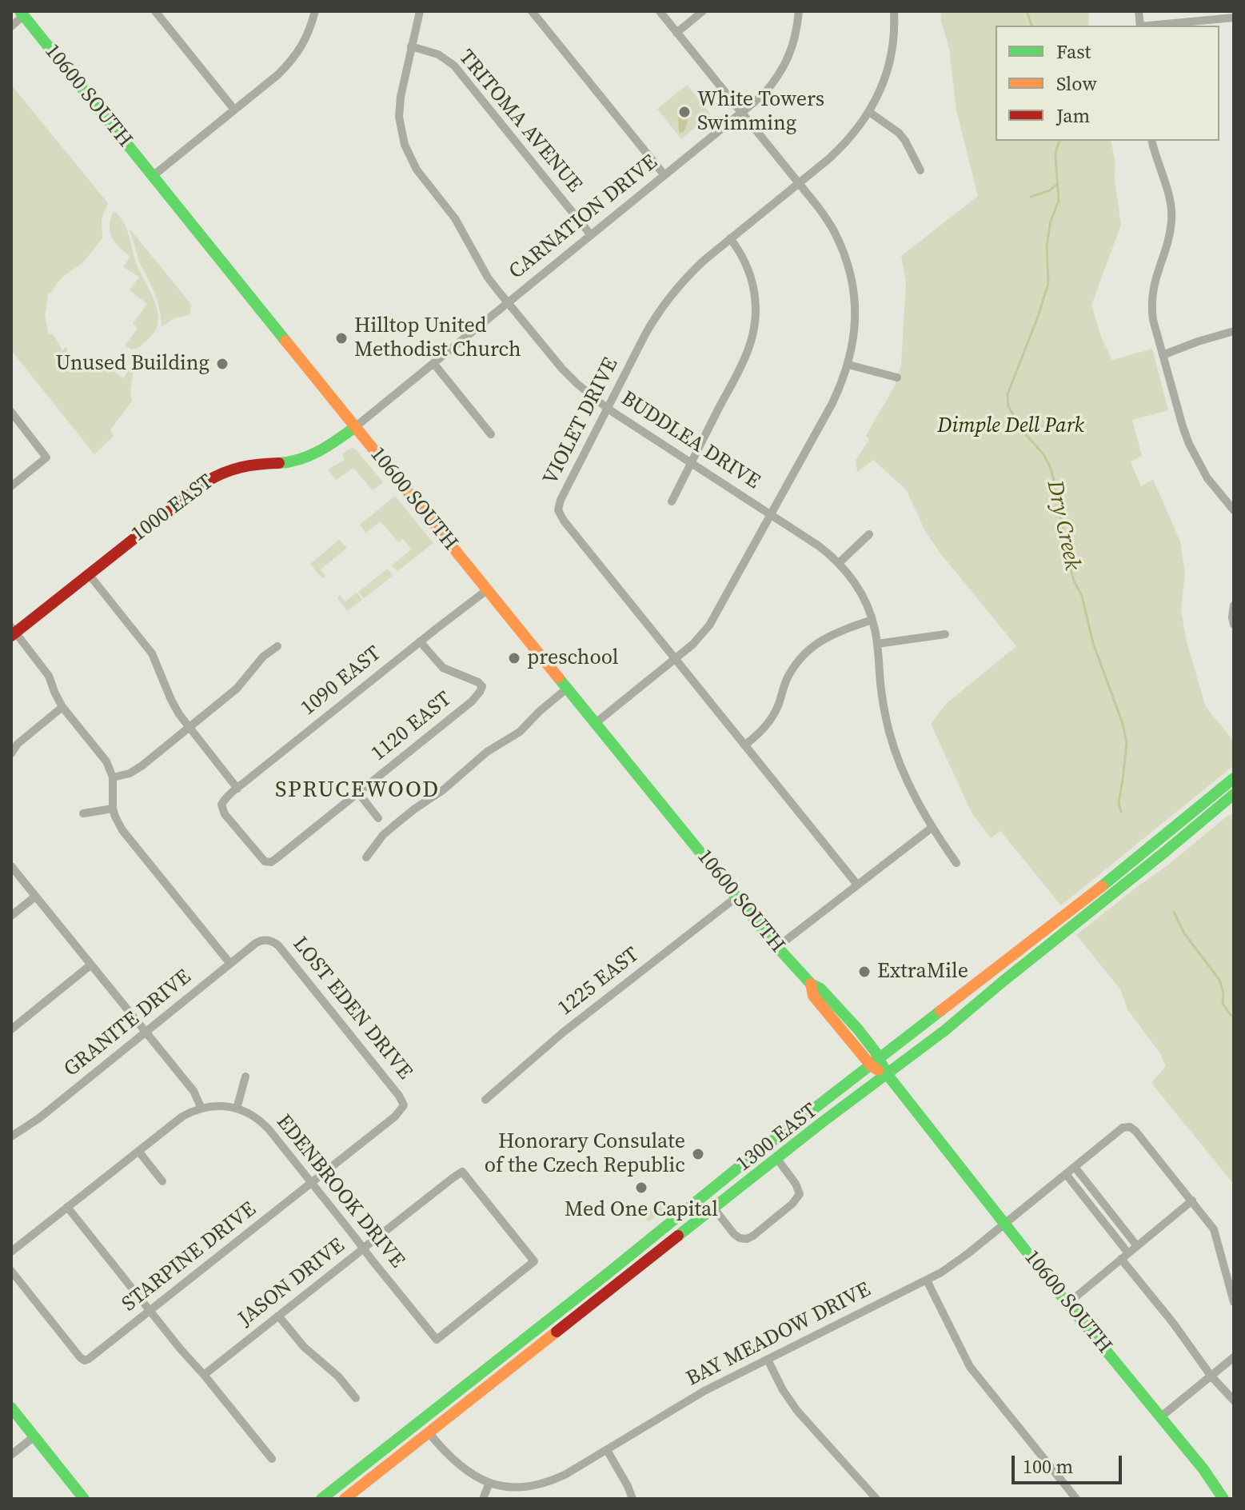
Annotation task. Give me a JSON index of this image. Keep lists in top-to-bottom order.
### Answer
{
  "streets": {
    "main road": ["10600 SOUTH", "1000 EAST", "1300 EAST"],
    "street": [
      "TRITOMA AVENUE",
      "CARNATION DRIVE",
      "VIOLET DRIVE",
      "BUDDLEA DRIVE",
      "1090 EAST",
      "1120 EAST",
      "1225 EAST",
      "LOST EDEN DRIVE",
      "GRANITE DRIVE",
      "EDENBROOK DRIVE",
      "STARPINE DRIVE",
      "JASON DRIVE",
      "BAY MEADOW DRIVE"
    ]
  },
  "crossings": [
    ["10600 SOUTH", "CARNATION DRIVE"],
    ["10600 SOUTH", "1000 EAST"],
    ["10600 SOUTH", "1090 EAST"],
    ["10600 SOUTH", "1225 EAST"],
    ["10600 SOUTH", "1300 EAST"],
    ["10600 SOUTH", "BAY MEADOW DRIVE"],
    ["TRITOMA AVENUE", "CARNATION DRIVE"],
    ["TRITOMA AVENUE", "BUDDLEA DRIVE"],
    ["CARNATION DRIVE", "BUDDLEA DRIVE"],
    ["CARNATION DRIVE", "1000 EAST"],
    ["VIOLET DRIVE", "BUDDLEA DRIVE"],
    ["1090 EAST", "1120 EAST"],
    ["LOST EDEN DRIVE", "GRANITE DRIVE"],
    ["LOST EDEN DRIVE", "STARPINE DRIVE"],
    ["1300 EAST", "BAY MEADOW DRIVE"],
    ["EDENBROOK DRIVE", "STARPINE DRIVE"],
    ["EDENBROOK DRIVE", "JASON DRIVE"]
  ],
  "districts": ["SPRUCEWOOD"],
  "water": ["Dry Creek"],
  "parks": ["Dimple Dell Park"],
  "places": [
    "White Towers Swimming",
    "Hilltop United Methodist Church",
    "Unused Building",
    "preschool",
    "ExtraMile",
    "Honorary Consulate of the Czech Republic",
    "Med One Capital"
  ],
  "legend": ["Fast", "Slow", "Jam"],
  "scale_bar": "100 m"
}
